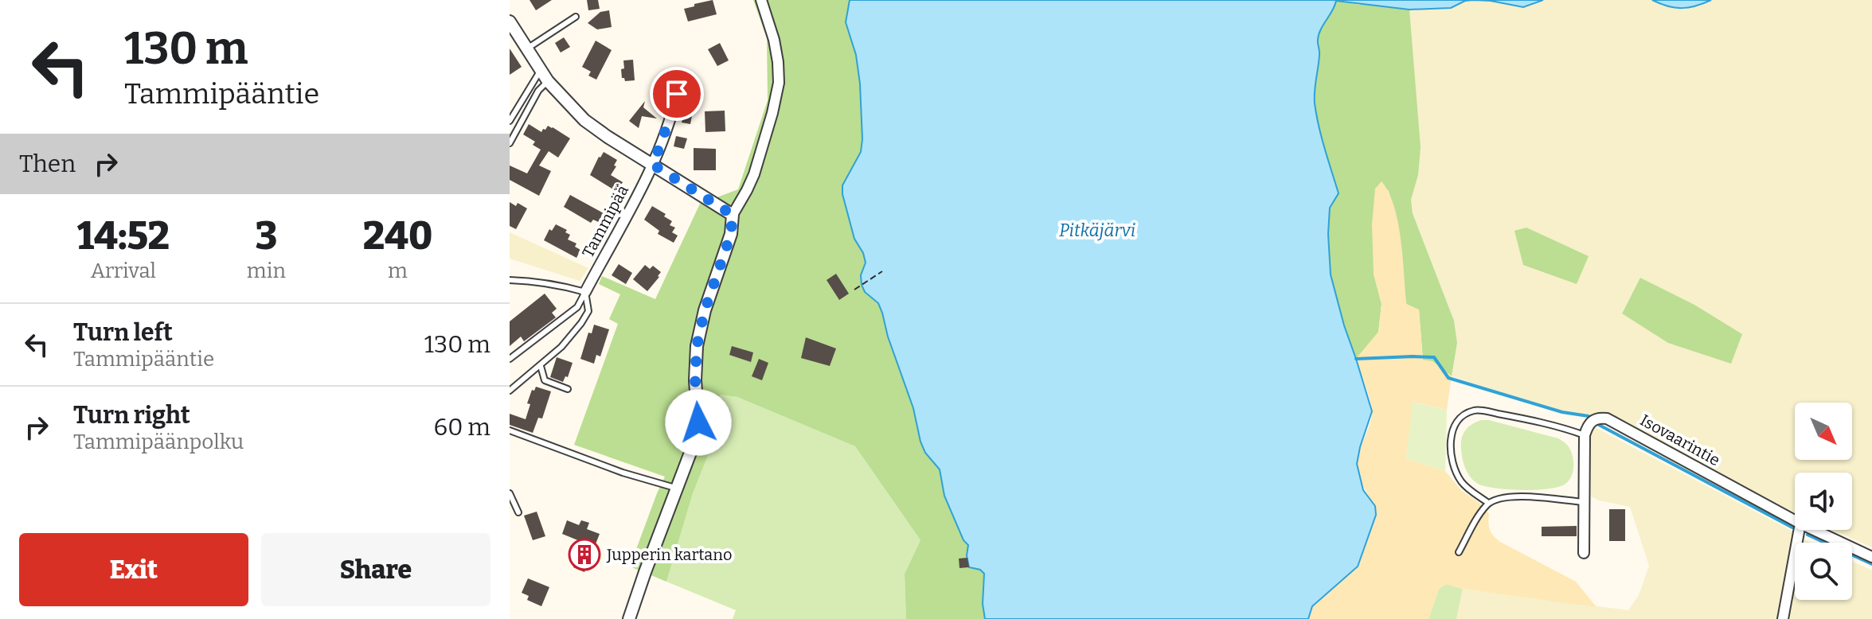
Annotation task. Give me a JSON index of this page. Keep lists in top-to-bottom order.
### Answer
{
  "streets": {
    "street": ["Tammipää", "Isovaarintie"]
  },
  "water": ["Pitkäjärvi"],
  "places": {
    "building": ["Jupperin kartano"]
  },
  "north": "bottom right",
  "page": {
    "turn": ["130 m", "Tammipääntie"],
    "then": "Then",
    "eta": [
      "14:52",
      "Arrival",
      "3",
      "min",
      "240",
      "m"
    ],
    "list": [
      {
        "name": "Turn left",
        "note": "Tammipääntie",
        "value": "130 m"
      },
      {
        "name": "Turn right",
        "note": "Tammipäänpolku",
        "value": "60 m"
      }
    ],
    "buttons": ["Exit", "Share"]
  }
}
